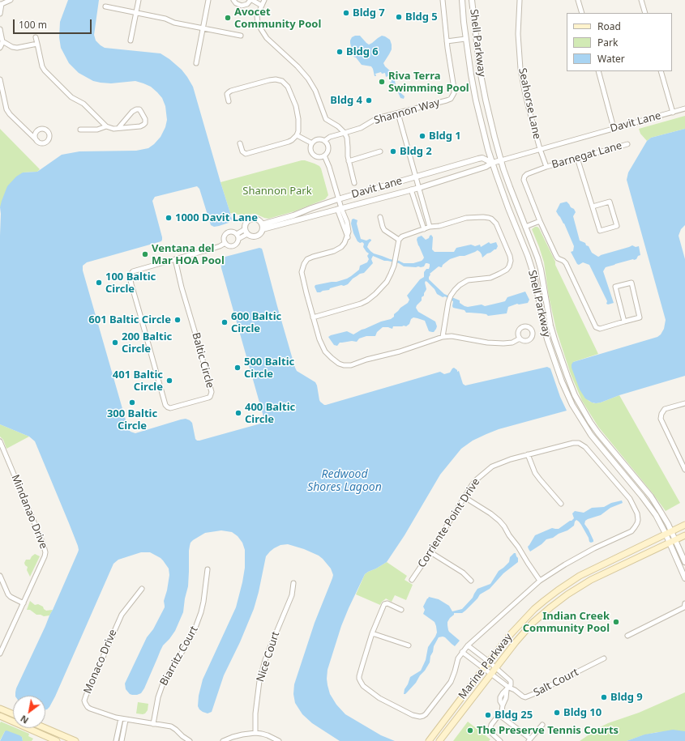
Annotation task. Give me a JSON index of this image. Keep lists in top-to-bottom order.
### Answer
{
  "streets": {
    "main road": ["Marine Parkway"],
    "street": [
      "Shell Parkway",
      "Seahorse Lane",
      "Shannon Way",
      "Davit Lane",
      "Barnegat Lane",
      "Baltic Circle",
      "Mindanao Drive",
      "Corriente Point Drive",
      "Biarritz Court",
      "Nice Court",
      "Monaco Drive",
      "Salt Court"
    ]
  },
  "crossings": [
    ["Shell Parkway", "Davit Lane"],
    ["Shell Parkway", "Marine Parkway"],
    ["Seahorse Lane", "Davit Lane"],
    ["Seahorse Lane", "Barnegat Lane"],
    ["Davit Lane", "Barnegat Lane"],
    ["Biarritz Court", "Monaco Drive"],
    ["Marine Parkway", "Salt Court"]
  ],
  "water": ["Redwood Shores Lagoon"],
  "parks": ["Shannon Park"],
  "places": [
    "Bldg 7",
    "Bldg 5",
    "Avocet Community Pool",
    "Bldg 6",
    "Riva Terra Swimming Pool",
    "Bldg 4",
    "Bldg 1",
    "Bldg 2",
    "1000 Davit Lane",
    "Ventana del Mar HOA Pool",
    "100 Baltic Circle",
    "601 Baltic Circle",
    "600 Baltic Circle",
    "200 Baltic Circle",
    "500 Baltic Circle",
    "401 Baltic Circle",
    "300 Baltic Circle",
    "400 Baltic Circle",
    "Indian Creek Community Pool",
    "Bldg 9",
    "Bldg 10",
    "Bldg 25",
    "The Preserve Tennis Courts"
  ],
  "legend": ["Road", "Park", "Water"],
  "scale_bar": "100 m",
  "north": "bottom left"
}
